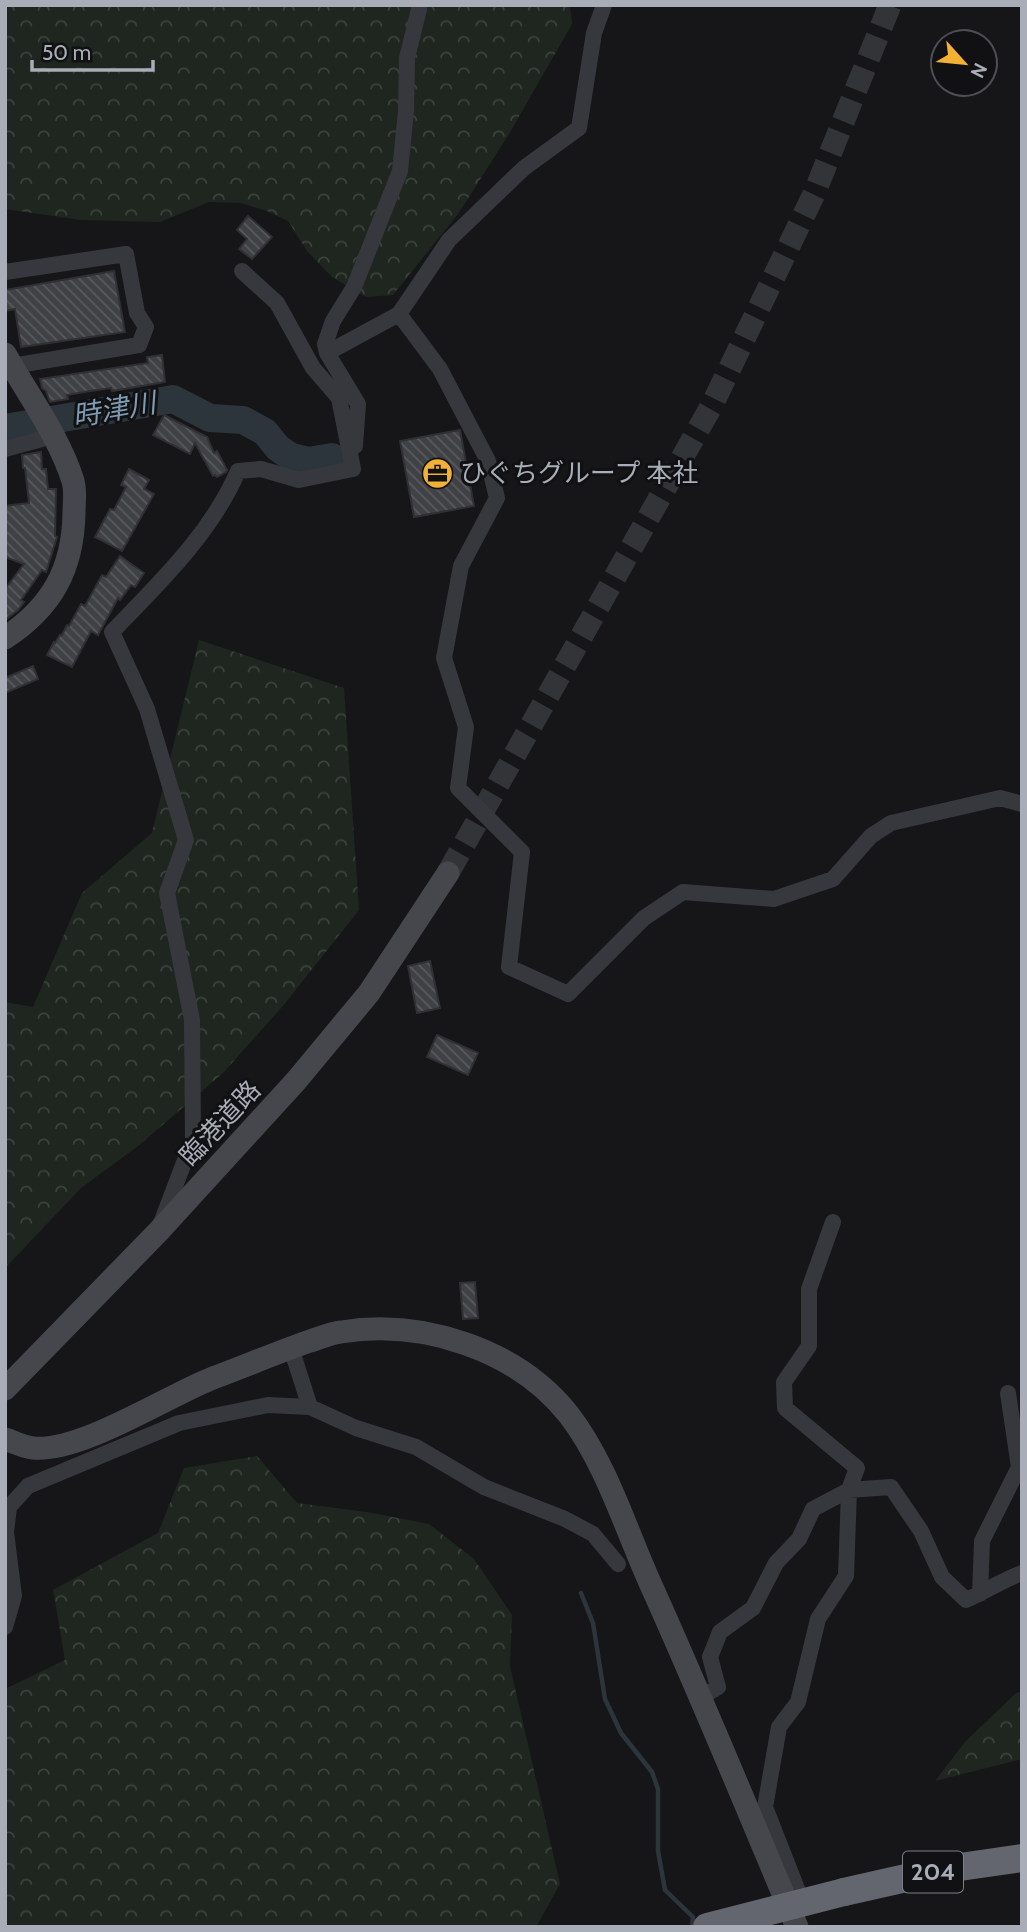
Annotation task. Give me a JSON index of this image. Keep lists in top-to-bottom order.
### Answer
{
  "streets": {
    "highway": ["204"],
    "street": ["臨港道路"]
  },
  "water": ["時津川"],
  "places": {
    "office": ["ひぐちグループ 本社"]
  },
  "scale_bar": "50 m",
  "north": "bottom right"
}
